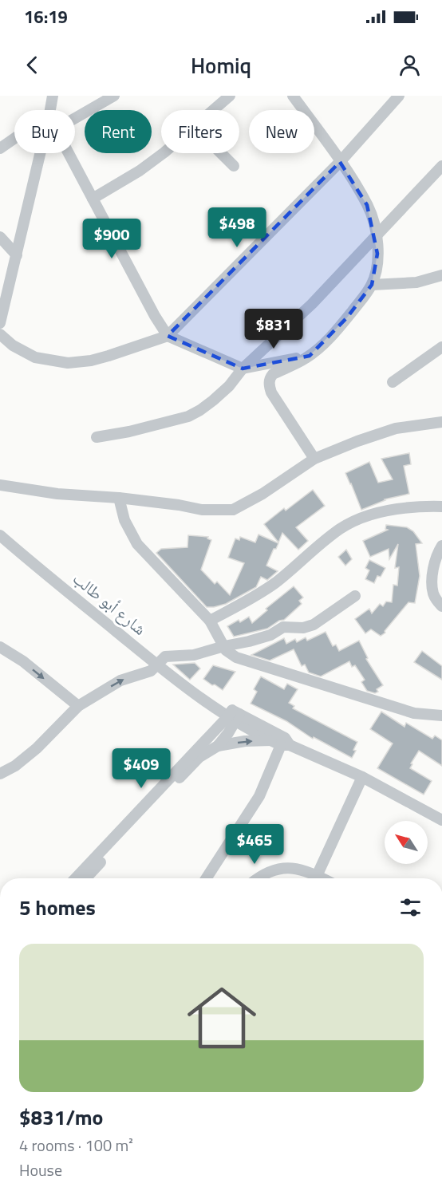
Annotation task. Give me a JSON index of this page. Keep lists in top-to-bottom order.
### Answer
{
  "streets": {
    "street": ["شارع أبو طالب"]
  },
  "north": "top left",
  "page": {
    "status": "16:19",
    "header": "Homiq",
    "chip": [
      "Buy",
      "Rent",
      "Filters",
      "New"
    ],
    "price": [
      "$498",
      "$900",
      "$831",
      "$409",
      "$465"
    ],
    "heading": "5 homes",
    "list": [
      {
        "name": "$831/mo",
        "note": "4 rooms · 100 m² · House"
      }
    ]
  }
}
